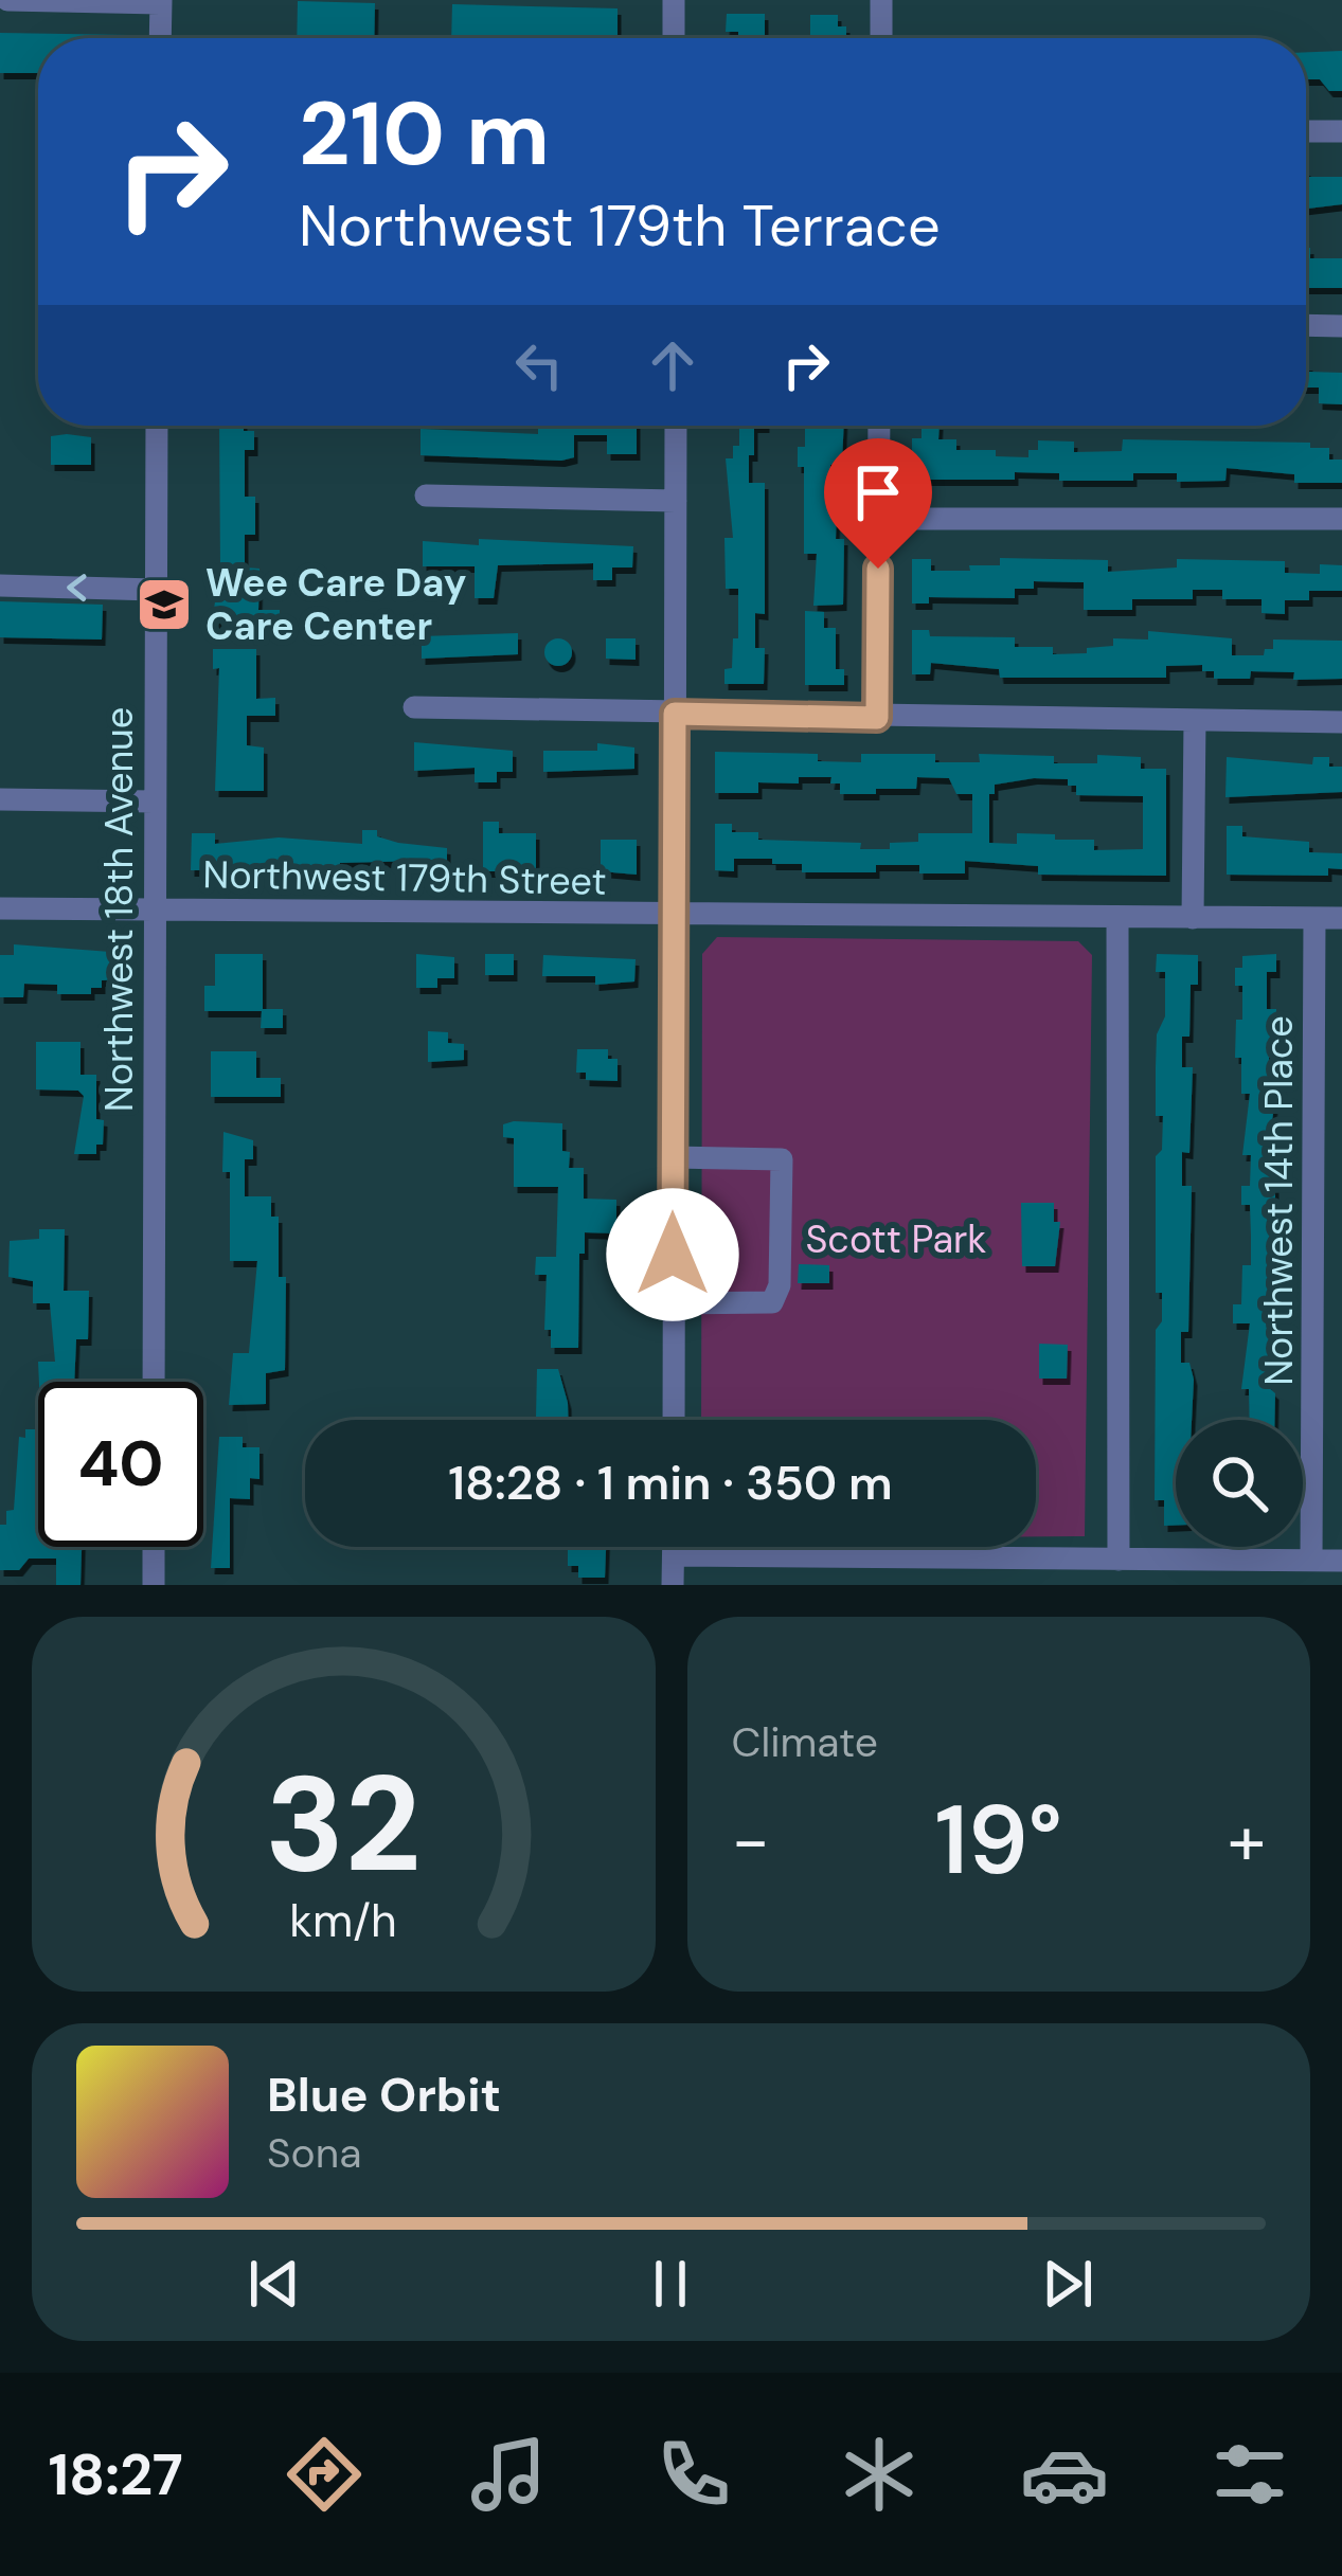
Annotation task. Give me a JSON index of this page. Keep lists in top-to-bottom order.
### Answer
{
  "streets": {
    "street": ["Northwest 179th Street", "Northwest 18th Avenue", "Northwest 14th Place"]
  },
  "crossings": [
    ["Northwest 179th Street", "Northwest 18th Avenue"],
    ["Northwest 179th Street", "Northwest 14th Place"]
  ],
  "parks": ["Scott Park"],
  "places": {
    "school or university": ["Wee Care Day Care Center"]
  },
  "page": {
    "turn": ["210 m", "Northwest 179th Terrace"],
    "limit": "40",
    "trip": "18:28 · 1 min · 350 m",
    "tile": "Climate",
    "heat": ["−", "19°", "+"],
    "song": ["Blue Orbit", "Sona"],
    "tabs": "18:27",
    "gauge": ["32", "km/h"]
  }
}
